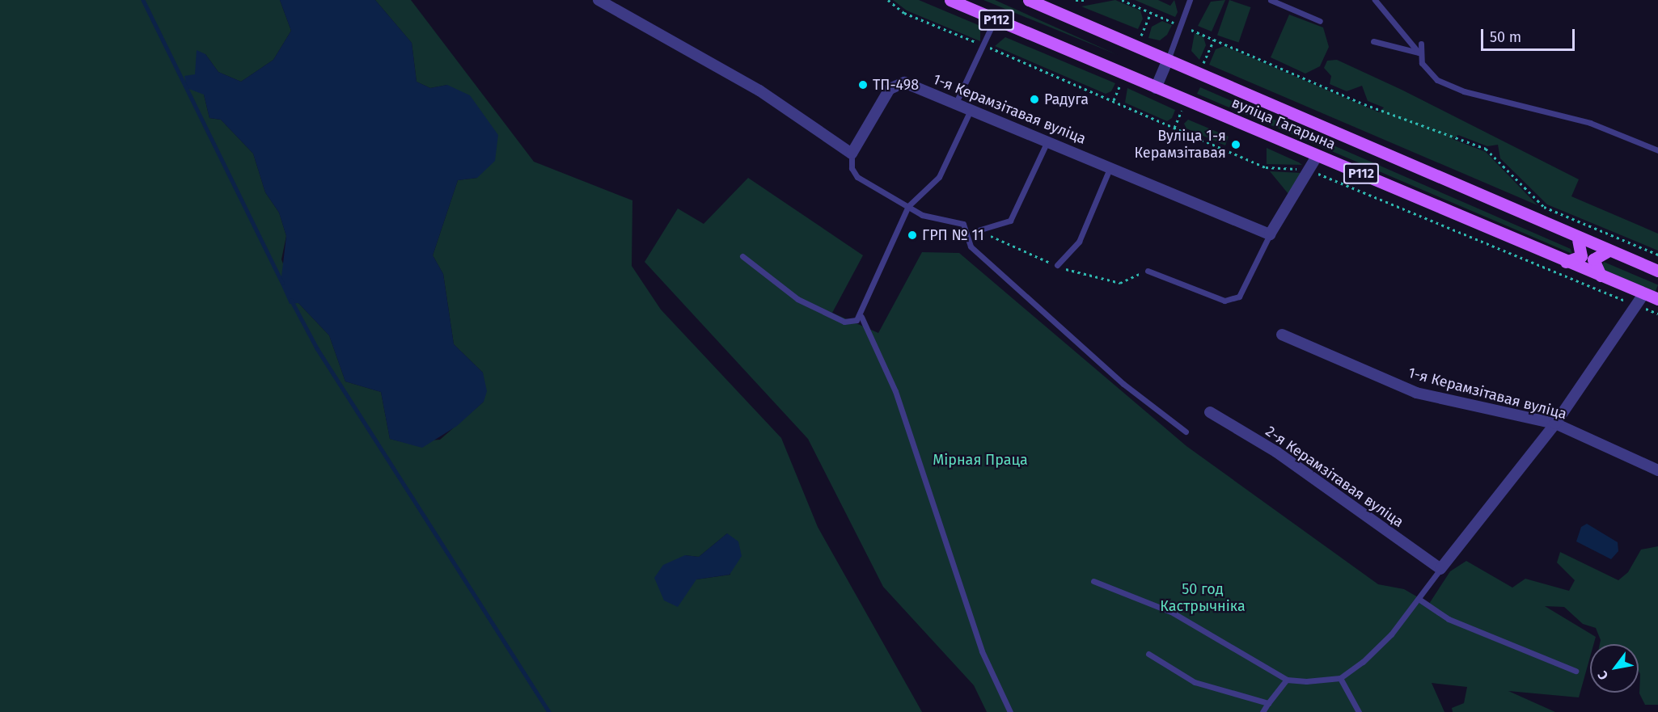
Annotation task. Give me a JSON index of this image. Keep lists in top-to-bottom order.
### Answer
{
  "streets": {
    "main road": ["Р112", "вуліца Гагарына"],
    "street": ["1-я Керамзітавая вуліца", "2-я Керамзітавая вуліца"]
  },
  "parks": ["Мірная Праца", "50 год Кастрычніка"],
  "places": [
    "ТП-498",
    "Радуга",
    "Вуліца 1-я Керамзітавая",
    "ГРП № 11"
  ],
  "scale_bar": "50 m",
  "north": "bottom left"
}
